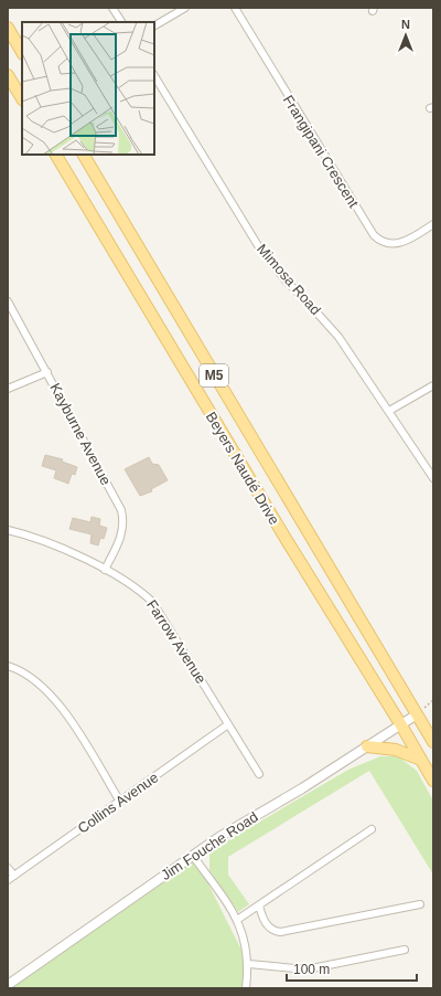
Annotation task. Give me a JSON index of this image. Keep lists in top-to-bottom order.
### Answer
{
  "streets": {
    "main road": ["M5", "Beyers Naudé Drive"],
    "street": [
      "Frangipani Crescent",
      "Mimosa Road",
      "Kayburne Avenue",
      "Farrow Avenue",
      "Collins Avenue",
      "Jim Fouche Road"
    ]
  },
  "crossings": [
    ["Kayburne Avenue", "Farrow Avenue"],
    ["Beyers Naudé Drive", "Jim Fouche Road"],
    ["Farrow Avenue", "Collins Avenue"]
  ],
  "scale_bar": "100 m",
  "north": "top"
}
